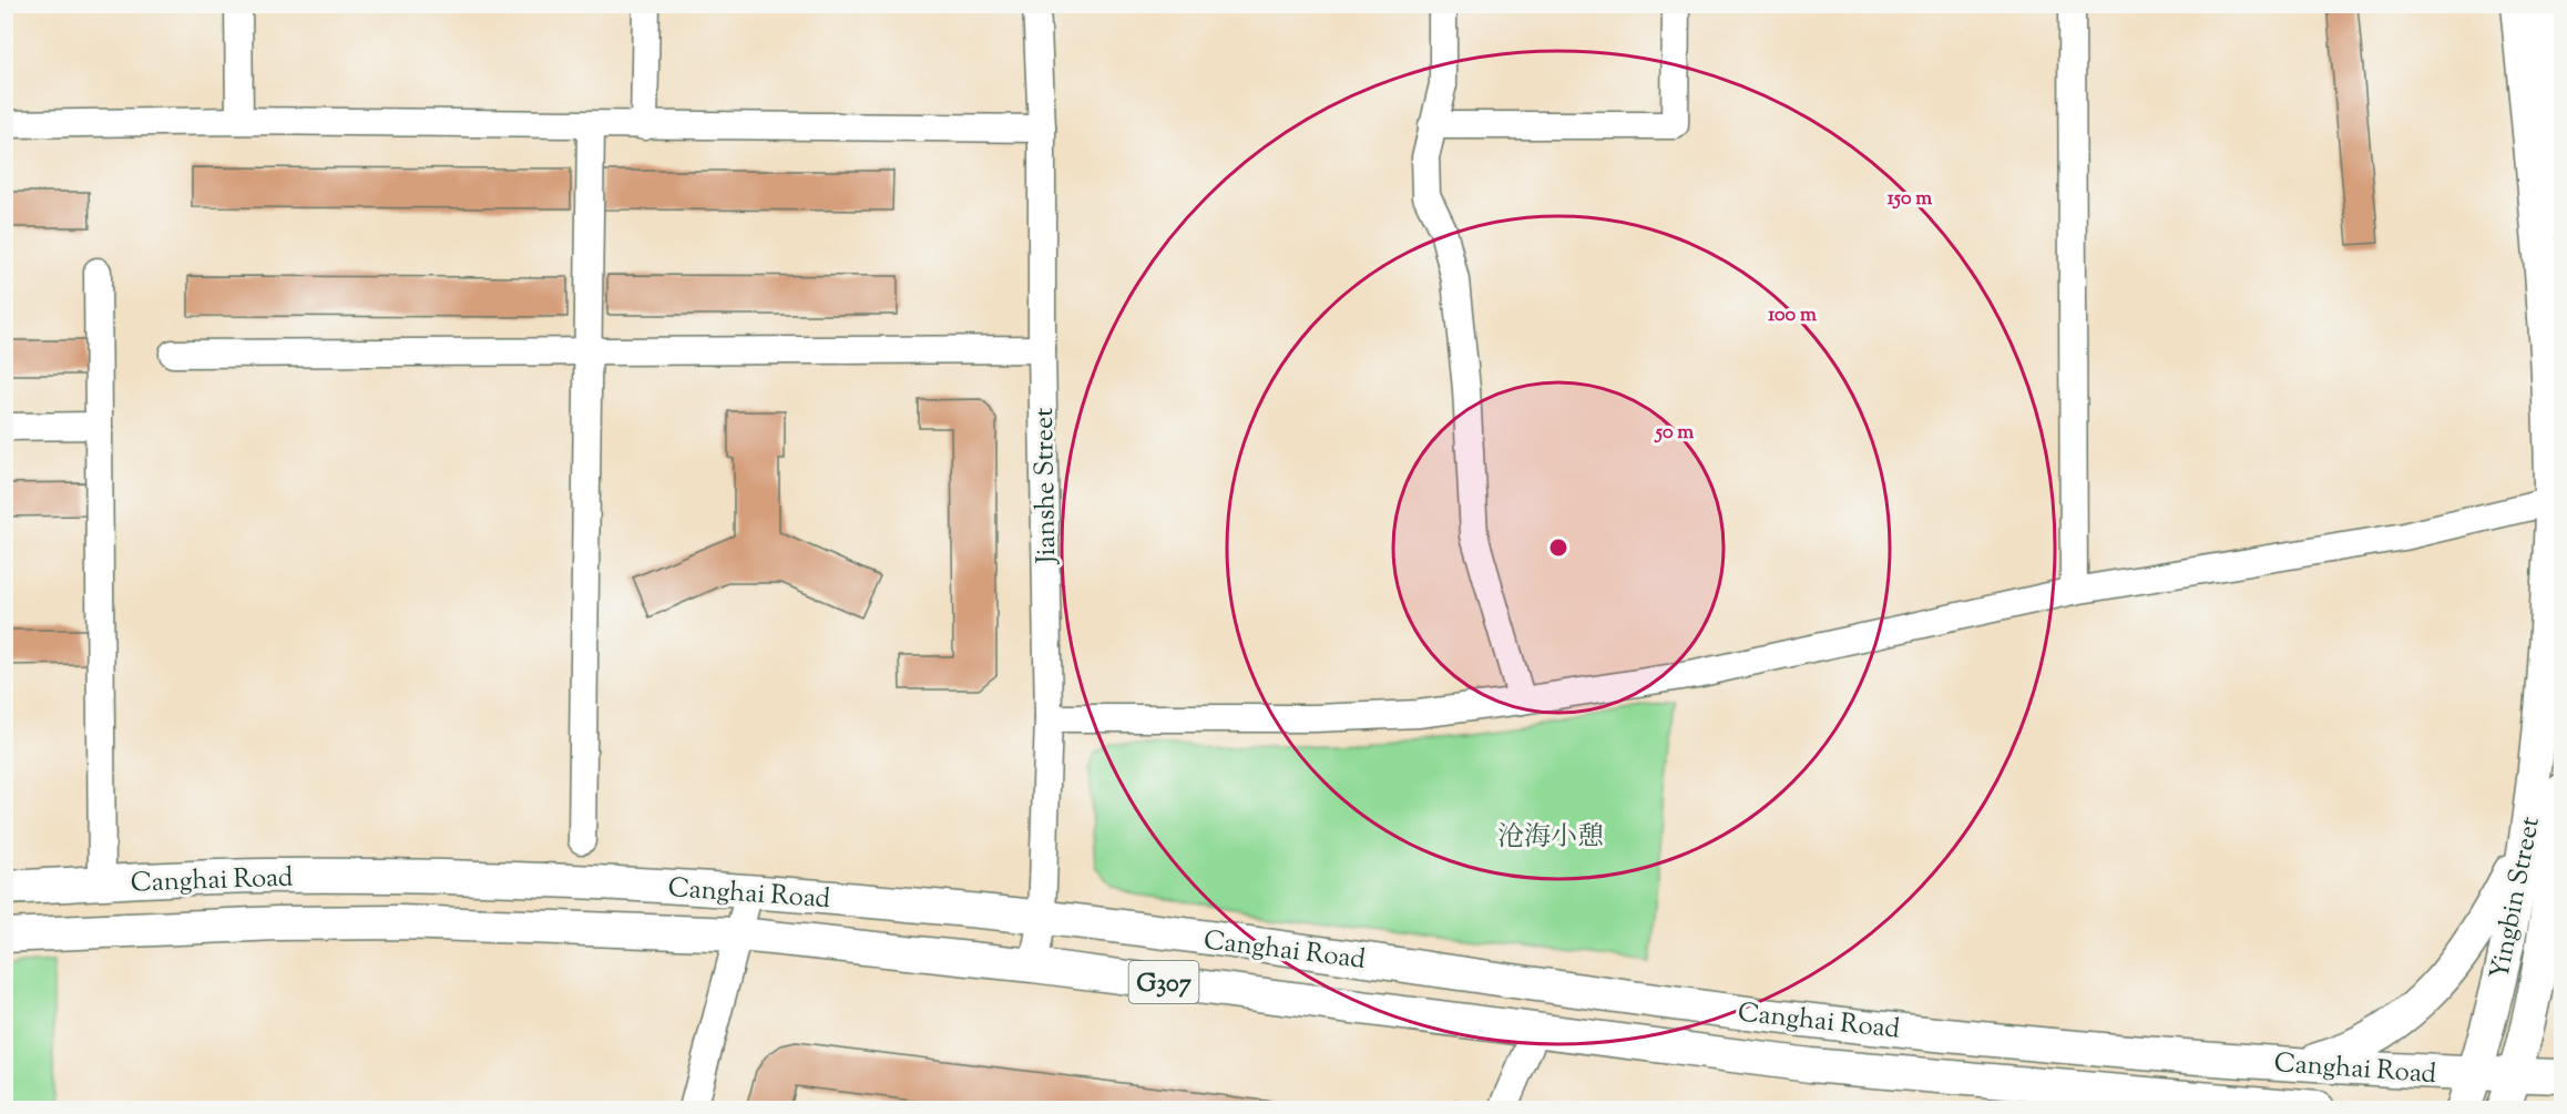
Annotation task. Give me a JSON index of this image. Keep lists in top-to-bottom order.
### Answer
{
  "streets": {
    "main road": ["Canghai Road", "Yingbin Street", "G307"],
    "street": ["Jianshe Street"]
  },
  "crossings": [
    ["Jianshe Street", "Canghai Road"],
    ["Canghai Road", "Yingbin Street"]
  ],
  "parks": ["沧海小憩"],
  "rings": ["150 m", "100 m", "50 m"]
}
